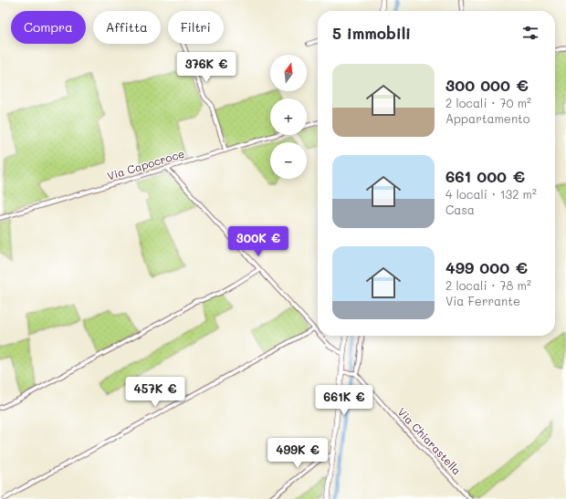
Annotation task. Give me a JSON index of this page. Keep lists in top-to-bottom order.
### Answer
{
  "streets": {
    "street": ["Via Capocroce", "Via Chiarastella"]
  },
  "north": "top",
  "page": {
    "chip": ["Compra", "Affitta", "Filtri"],
    "heading": "5 immobili",
    "price": [
      "376K €",
      "300K €",
      "457K €",
      "661K €",
      "499K €"
    ],
    "map_buttons": ["+", "−"],
    "list": [
      {
        "name": "300 000 €",
        "note": "2 locali · 70 m² · Appartamento"
      },
      {
        "name": "661 000 €",
        "note": "4 locali · 132 m² · Casa"
      },
      {
        "name": "499 000 €",
        "note": "2 locali · 78 m² · Via Ferrante"
      }
    ]
  }
}
